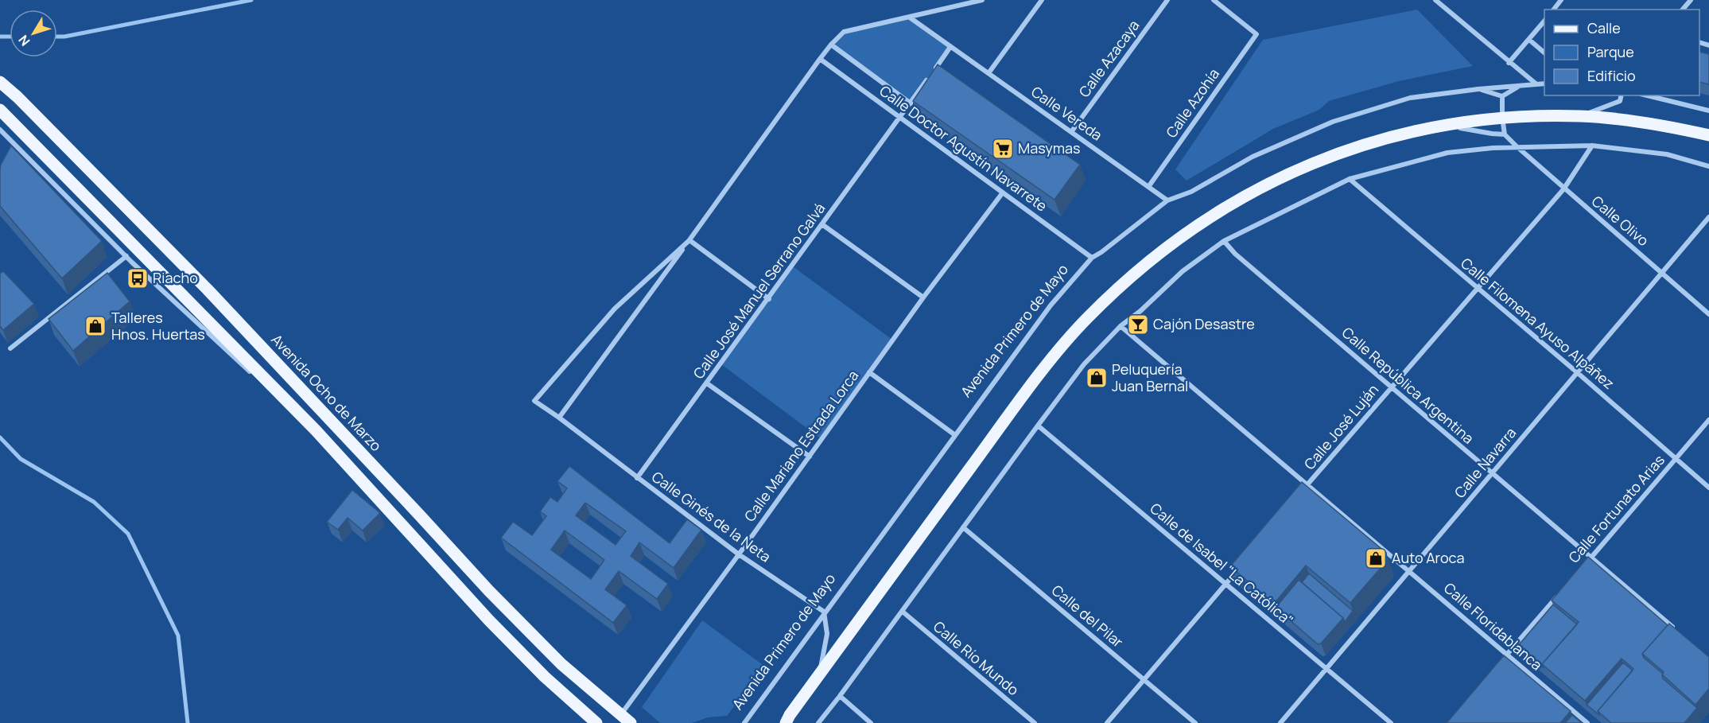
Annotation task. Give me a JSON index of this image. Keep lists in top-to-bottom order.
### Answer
{
  "streets": {
    "main road": ["Avenida Ocho de Marzo"],
    "street": [
      "Calle Azacaya",
      "Calle Azohía",
      "Calle Vereda",
      "Calle Doctor Agustín Navarrete",
      "Calle Olivo",
      "Calle José Manuel Serrano Galvá",
      "Calle Filomena Ayuso Alpáñez",
      "Avenida Primero de Mayo",
      "Calle República Argentina",
      "Calle José Luján",
      "Calle Mariano Estrada Lorca",
      "Calle Navarra",
      "Calle Fortunato Arias",
      "Calle Ginés de la Neta",
      "Calle de Isabel \"La Católica\"",
      "Calle del Pilar",
      "Calle Floridablanca",
      "Calle Río Mundo"
    ]
  },
  "crossings": [
    ["Calle Azacaya", "Calle Vereda"],
    ["Calle Azohía", "Calle Vereda"],
    ["Calle Vereda", "Calle José Manuel Serrano Galvá"],
    ["Calle Vereda", "Avenida Primero de Mayo"],
    ["Calle Doctor Agustín Navarrete", "Calle José Manuel Serrano Galvá"],
    ["Calle Doctor Agustín Navarrete", "Avenida Primero de Mayo"],
    ["Calle Doctor Agustín Navarrete", "Calle Mariano Estrada Lorca"],
    ["Calle Olivo", "Calle José Luján"],
    ["Calle Olivo", "Calle Navarra"],
    ["Calle José Manuel Serrano Galvá", "Calle Ginés de la Neta"],
    ["Calle Filomena Ayuso Alpáñez", "Calle José Luján"],
    ["Calle Filomena Ayuso Alpáñez", "Calle Navarra"],
    ["Calle Filomena Ayuso Alpáñez", "Calle Fortunato Arias"],
    ["Avenida Primero de Mayo", "Calle Ginés de la Neta"],
    ["Calle República Argentina", "Calle José Luján"],
    ["Calle República Argentina", "Calle Navarra"],
    ["Calle República Argentina", "Calle Fortunato Arias"],
    ["Avenida Ocho de Marzo", "Calle Mariano Estrada Lorca"],
    ["Calle José Luján", "Calle Floridablanca"],
    ["Calle Mariano Estrada Lorca", "Calle Ginés de la Neta"],
    ["Calle Navarra", "Calle de Isabel \"La Católica\""],
    ["Calle Navarra", "Calle Floridablanca"]
  ],
  "places": {
    "supermarket": ["Masymas"],
    "bus stop": ["Riacho"],
    "bar": ["Cajón Desastre"],
    "shop": ["Talleres Hnos. Huertas", "Peluquería Juan Bernal", "Auto Aroca"]
  },
  "legend": ["Calle", "Parque", "Edificio"],
  "north": "bottom left"
}
